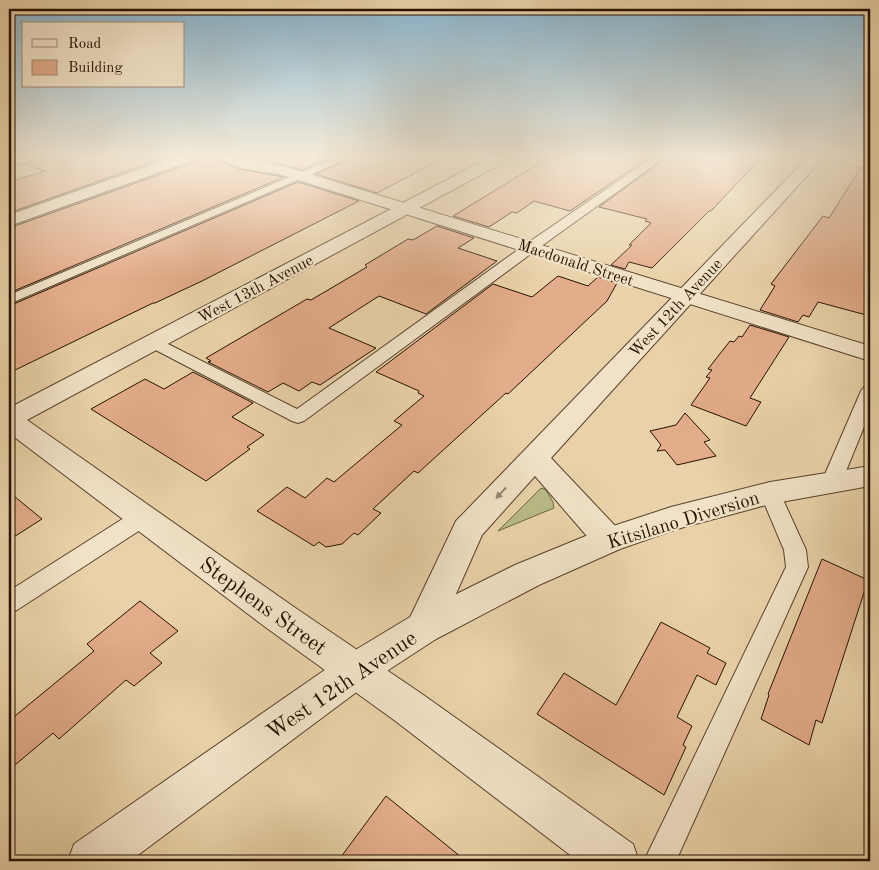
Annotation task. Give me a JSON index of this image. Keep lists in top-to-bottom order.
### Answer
{
  "streets": {
    "street": [
      "Macdonald Street",
      "West 13th Avenue",
      "West 12th Avenue",
      "Kitsilano Diversion",
      "Stephens Street"
    ]
  },
  "crossings": [
    ["Macdonald Street", "West 13th Avenue"],
    ["Macdonald Street", "West 12th Avenue"],
    ["West 13th Avenue", "Stephens Street"],
    ["West 12th Avenue", "Kitsilano Diversion"],
    ["West 12th Avenue", "Stephens Street"]
  ],
  "legend": ["Road", "Building"]
}
